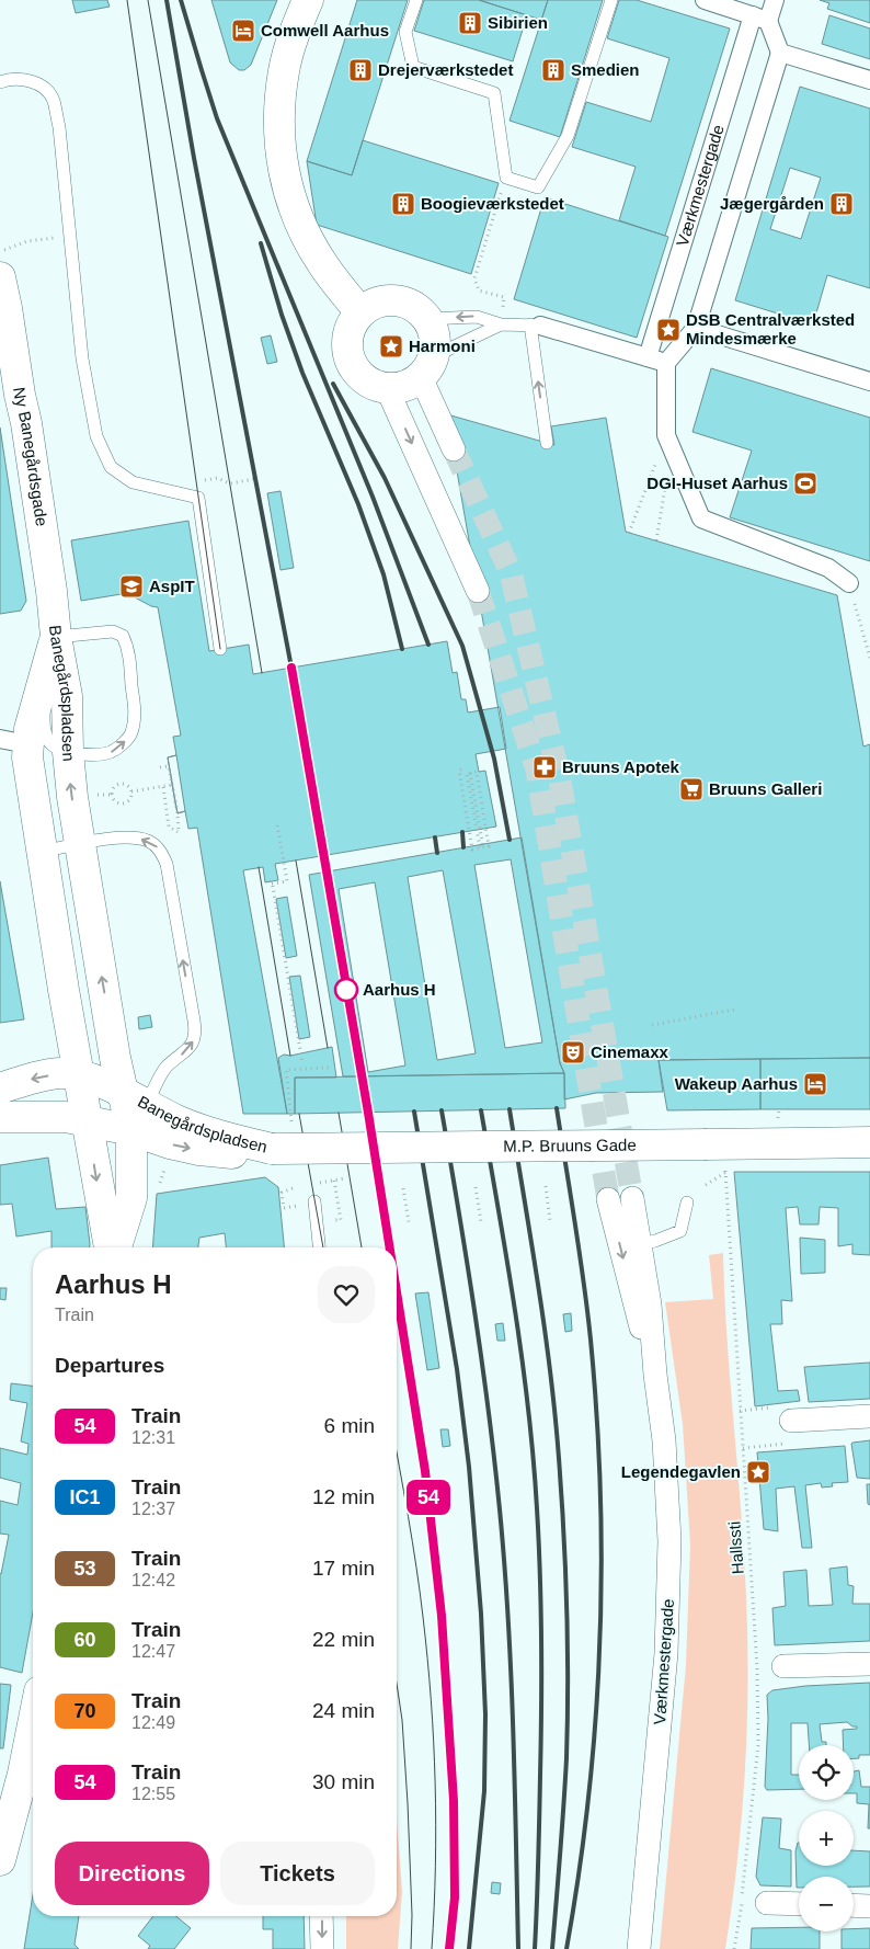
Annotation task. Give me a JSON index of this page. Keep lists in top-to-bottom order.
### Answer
{
  "streets": {
    "street": [
      "Værkmestergade",
      "Ny Banegårdsgade",
      "Banegårdspladsen",
      "M.P. Bruuns Gade"
    ],
    "path": ["Hallssti"]
  },
  "crossings": [
    ["Ny Banegårdsgade", "Banegårdspladsen"],
    ["Banegårdspladsen", "M.P. Bruuns Gade"],
    ["M.P. Bruuns Gade", "Hallssti"]
  ],
  "places": {
    "building": [
      "Sibirien",
      "Drejerværkstedet",
      "Smedien",
      "Boogieværkstedet",
      "Jægergården"
    ],
    "hotel": ["Comwell Aarhus", "Wakeup Aarhus"],
    "place": ["DSB Centralværksted Mindesmærke", "Harmoni", "Legendegavlen"],
    "sports": ["DGI-Huset Aarhus"],
    "school or university": ["AspIT"],
    "pharmacy": ["Bruuns Apotek"],
    "supermarket": ["Bruuns Galleri"],
    "other": ["Aarhus H"],
    "theatre": ["Cinemaxx"]
  },
  "page": {
    "on_map": "54",
    "heading": [
      ["Aarhus H", "Train"],
      "Departures"
    ],
    "list": [
      {
        "mark": "54",
        "name": "Train",
        "note": "12:31",
        "value": "6 min"
      },
      {
        "mark": "IC1",
        "name": "Train",
        "note": "12:37",
        "value": "12 min"
      },
      {
        "mark": "53",
        "name": "Train",
        "note": "12:42",
        "value": "17 min"
      },
      {
        "mark": "60",
        "name": "Train",
        "note": "12:47",
        "value": "22 min"
      },
      {
        "mark": "70",
        "name": "Train",
        "note": "12:49",
        "value": "24 min"
      },
      {
        "mark": "54",
        "name": "Train",
        "note": "12:55",
        "value": "30 min"
      }
    ],
    "map_buttons": ["+", "−"],
    "buttons": ["Directions", "Tickets"]
  }
}
